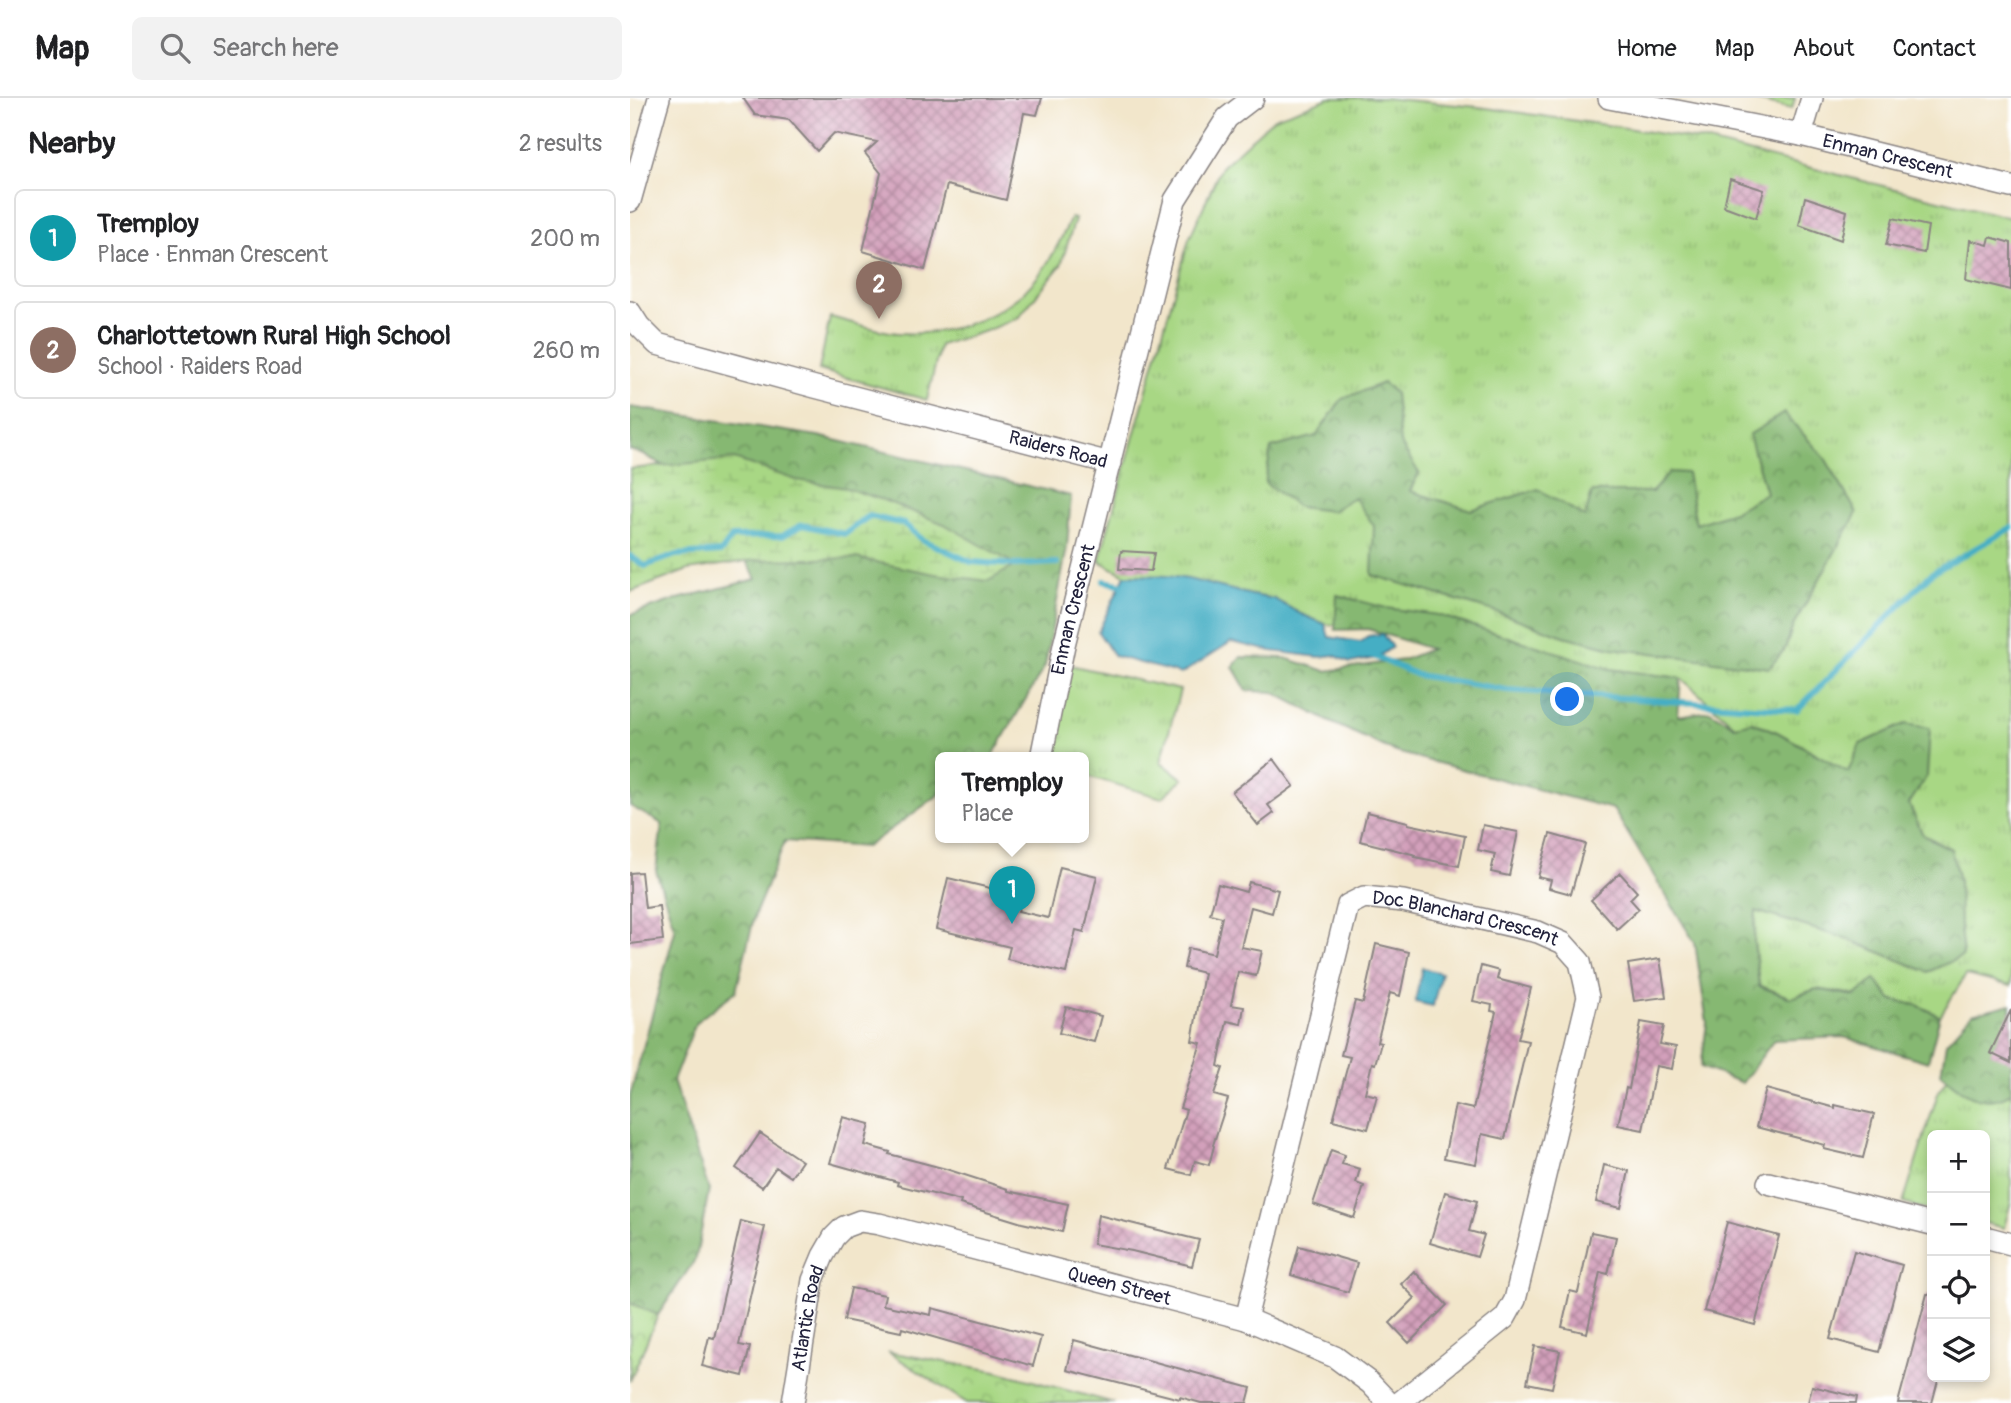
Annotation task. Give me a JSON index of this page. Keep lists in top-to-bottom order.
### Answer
{
  "streets": {
    "street": [
      "Enman Crescent",
      "Raiders Road",
      "Doc Blanchard Crescent",
      "Queen Street",
      "Atlantic Road"
    ]
  },
  "crossings": [
    ["Enman Crescent", "Raiders Road"],
    ["Doc Blanchard Crescent", "Queen Street"],
    ["Queen Street", "Atlantic Road"]
  ],
  "page": {
    "header": "Map",
    "search": "Search here",
    "nav": [
      "Home",
      "Map",
      "About",
      "Contact"
    ],
    "heading": ["Nearby", "2 results"],
    "list": [
      {
        "mark": "1",
        "name": "Tremploy",
        "note": "Place · Enman Crescent",
        "value": "200 m"
      },
      {
        "mark": "2",
        "name": "Charlottetown Rural High School",
        "note": "School · Raiders Road",
        "value": "260 m"
      }
    ],
    "pins": ["2", "1"],
    "popup": ["Tremploy", "Place"],
    "map_buttons": ["+", "−"]
  }
}
